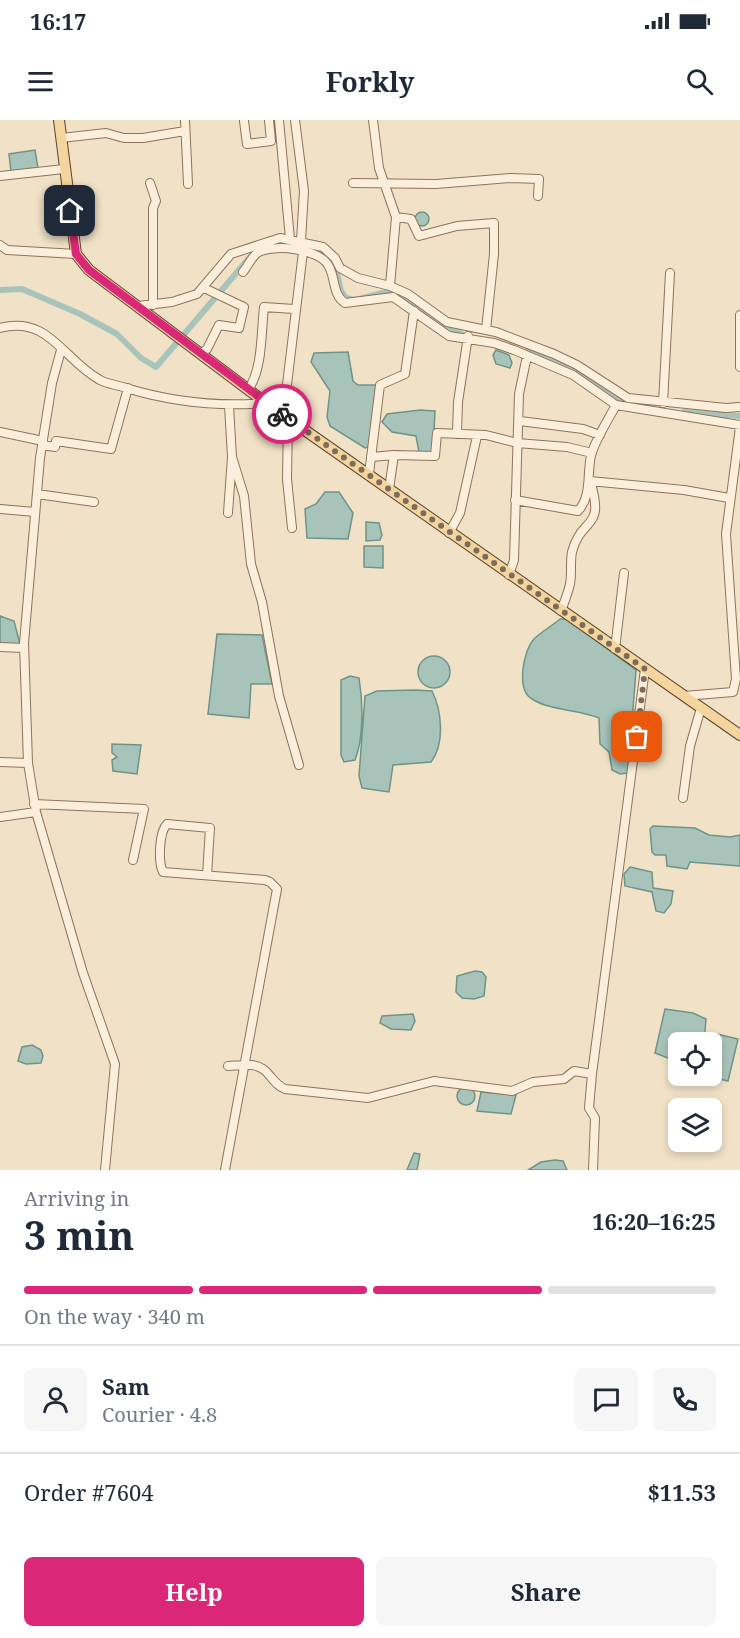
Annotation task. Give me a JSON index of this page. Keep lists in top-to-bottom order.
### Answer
{
  "page": {
    "status": "16:17",
    "header": "Forkly",
    "heading": ["3 min", "Arriving in", "16:20–16:25"],
    "panel": [
      "Sam",
      "Courier · 4.8",
      "Order #7604",
      "$11.53"
    ],
    "bar": "On the way · 340 m",
    "buttons": ["Help", "Share"]
  }
}
